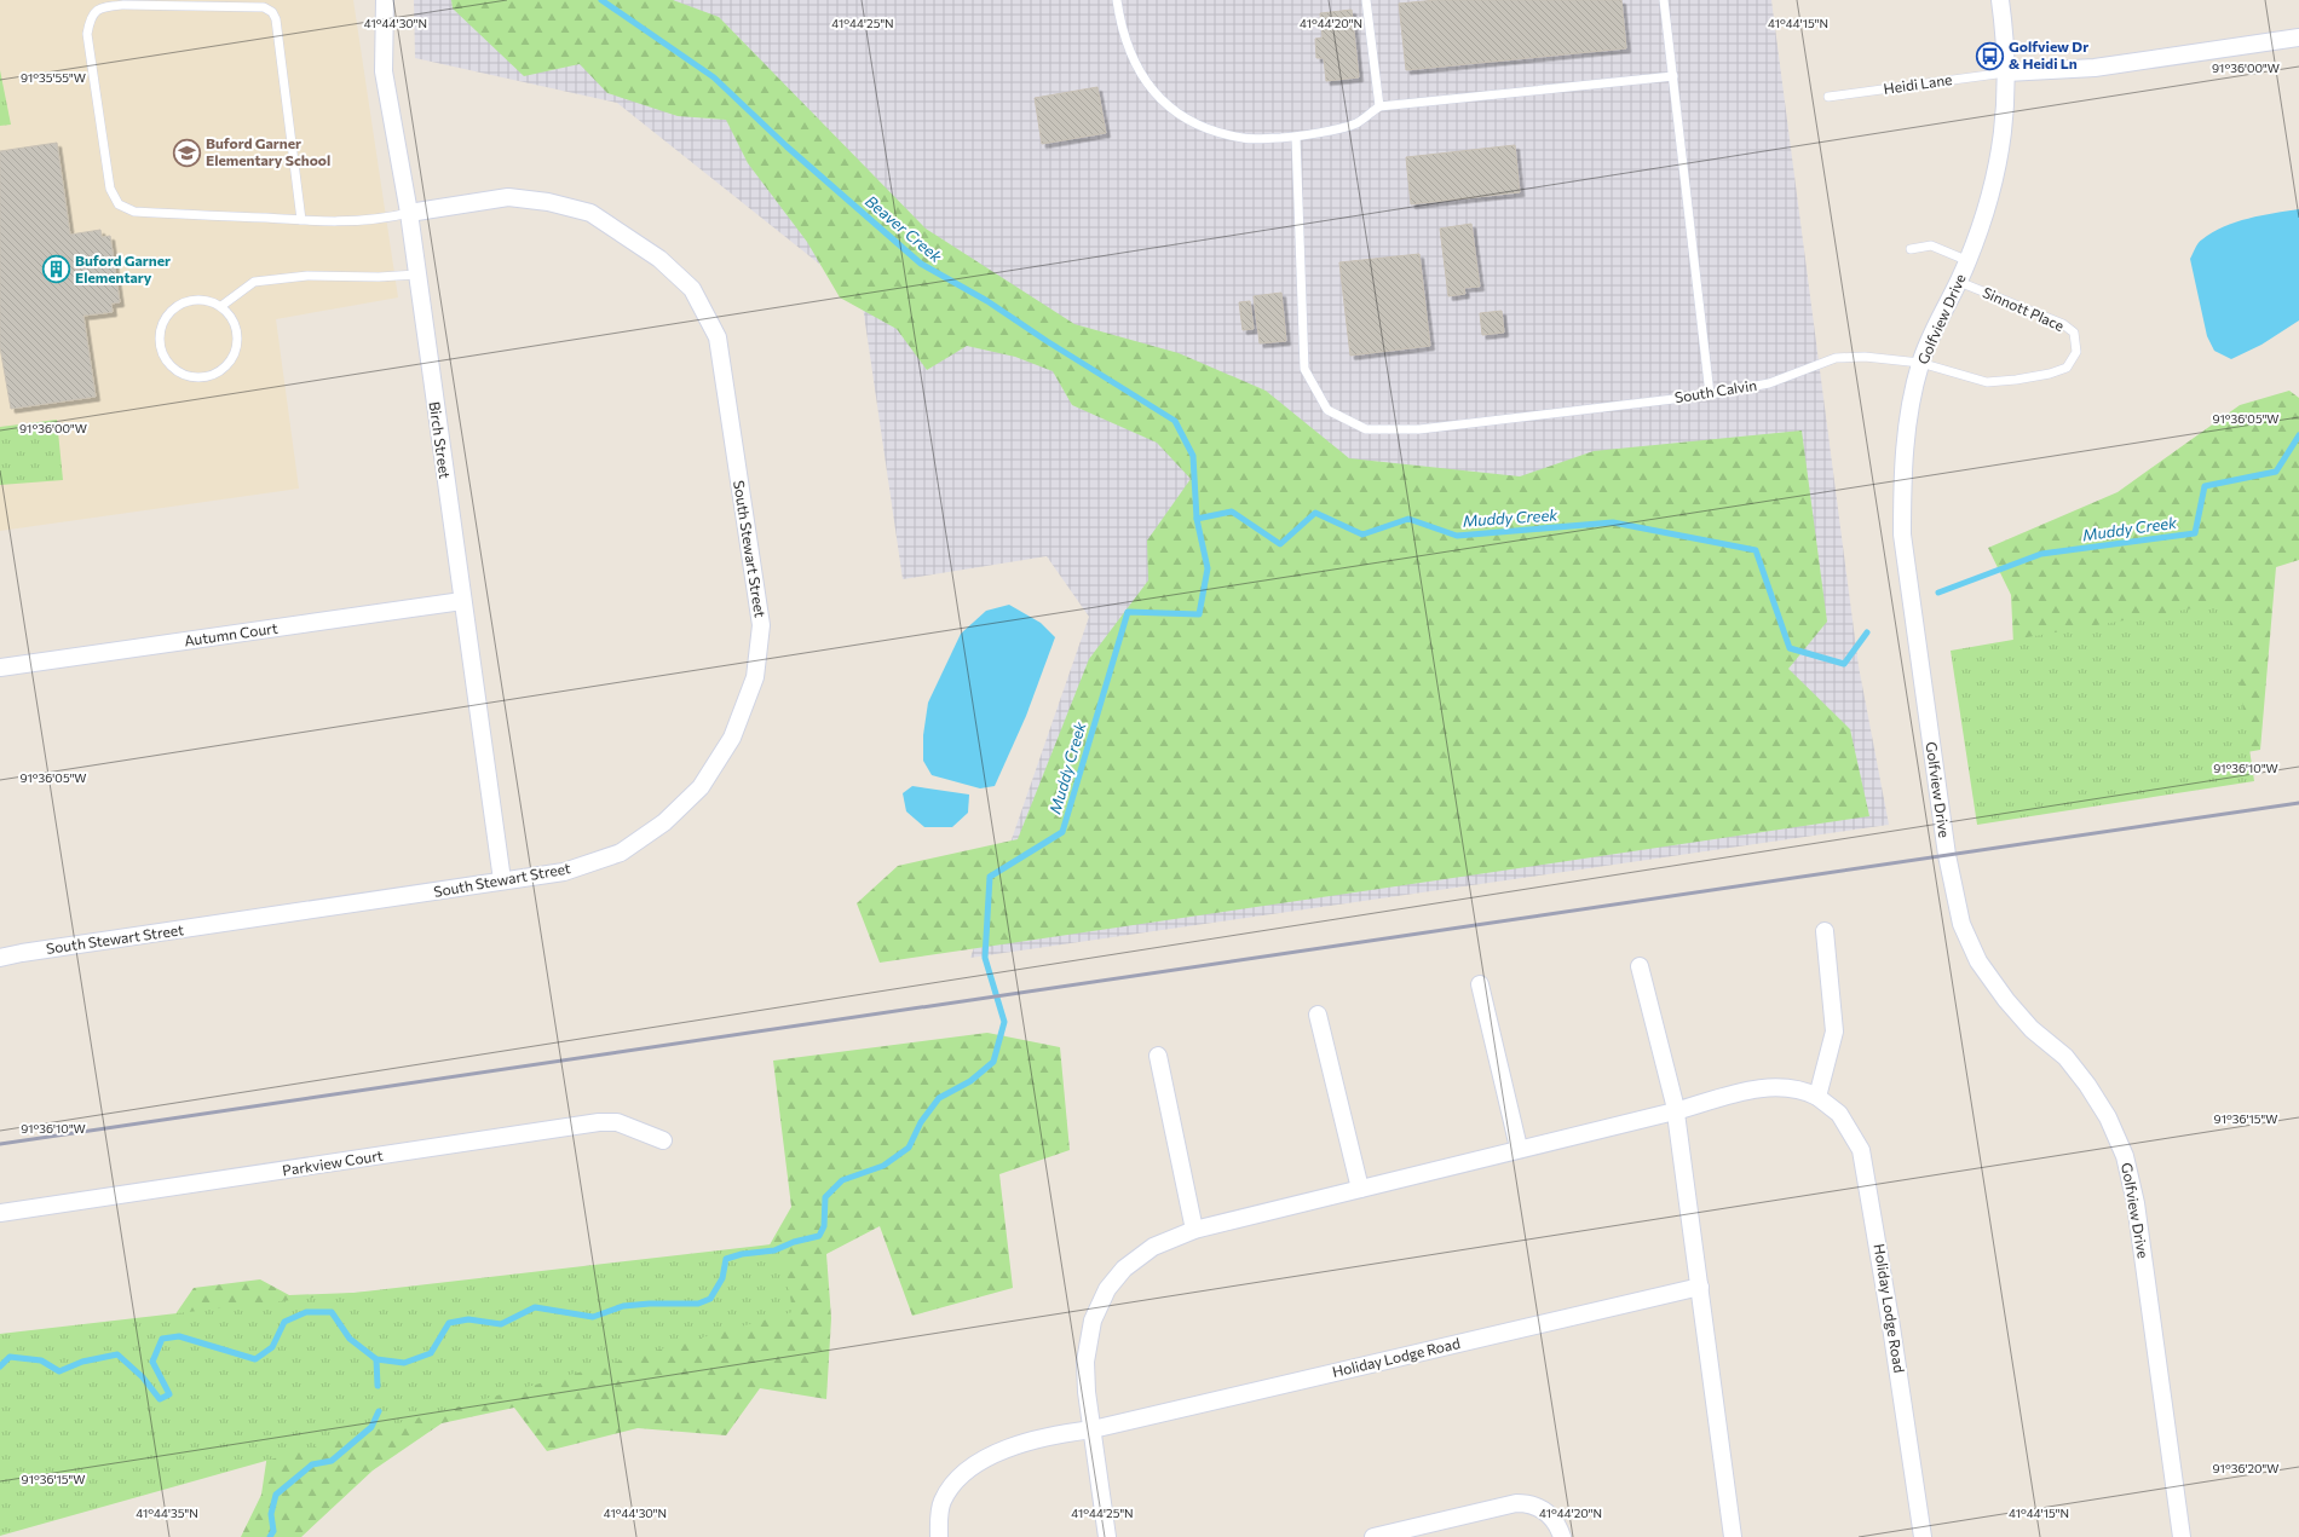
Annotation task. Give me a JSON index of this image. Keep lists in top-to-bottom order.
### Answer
{
  "streets": {
    "street": [
      "Golfview Drive",
      "Birch Street",
      "South Stewart Street",
      "Autumn Court",
      "Parkview Court",
      "Holiday Lodge Road"
    ],
    "lane": ["Heidi Lane", "Sinnott Place", "South Calvin"]
  },
  "crossings": [
    ["Heidi Lane", "Golfview Drive"],
    ["Sinnott Place", "Golfview Drive"],
    ["Sinnott Place", "South Calvin"],
    ["Golfview Drive", "South Calvin"],
    ["Birch Street", "South Stewart Street"],
    ["Birch Street", "Autumn Court"]
  ],
  "water": ["Beaver Creek", "Muddy Creek"],
  "places": {
    "bus stop": ["Golfview Dr & Heidi Ln"],
    "school or university": ["Buford Garner Elementary School"],
    "building": ["Buford Garner Elementary"]
  },
  "coordinates": [
    "41°44'30\"N",
    "41°44'25\"N",
    "41°44'20\"N",
    "41°44'15\"N",
    "91°36'00\"W",
    "91°35'55\"W",
    "91°36'05\"W",
    "91°36'10\"W",
    "91°36'15\"W",
    "91°36'20\"W",
    "41°44'35\"N"
  ]
}
